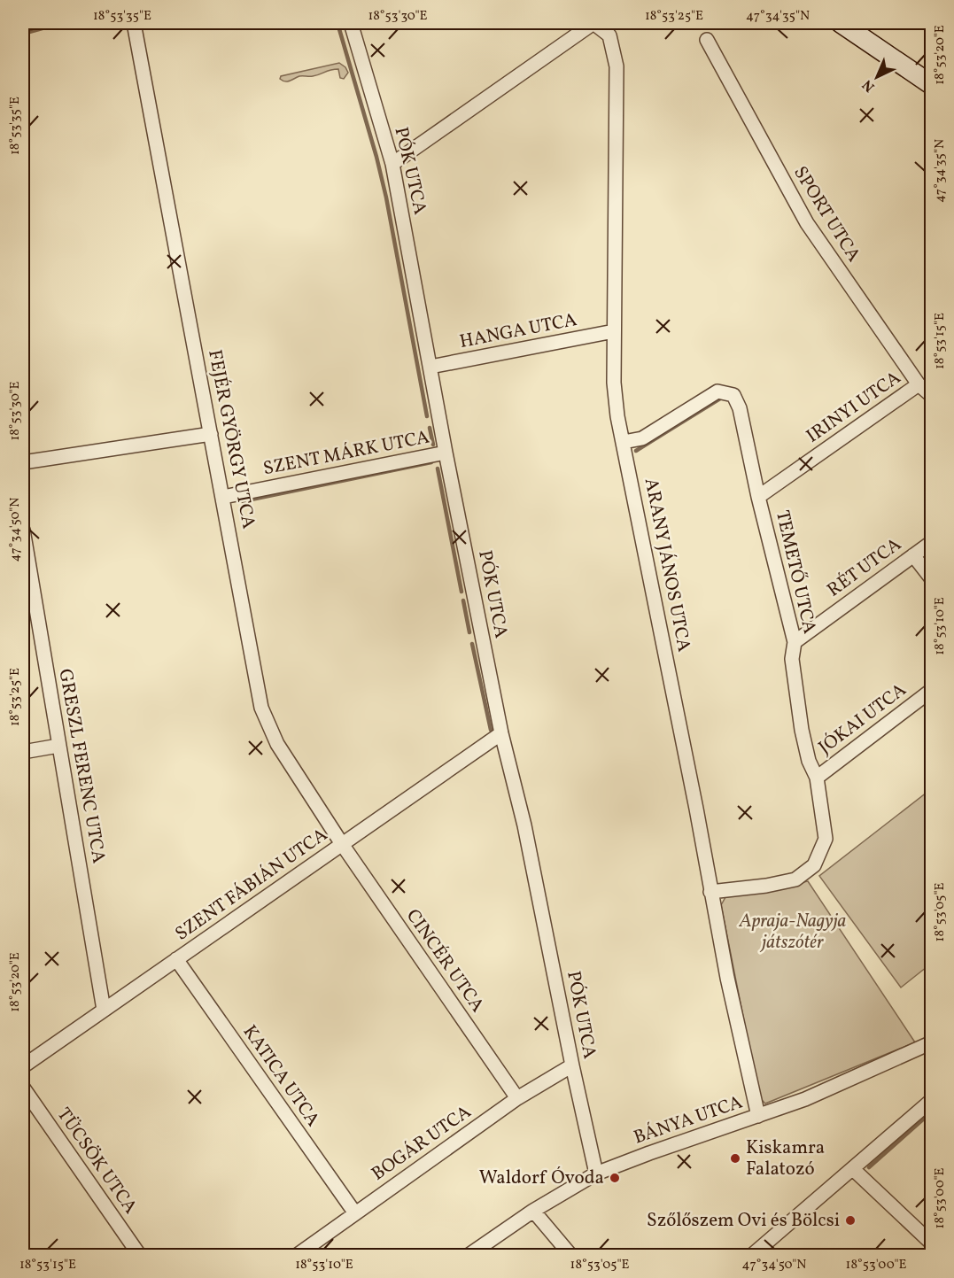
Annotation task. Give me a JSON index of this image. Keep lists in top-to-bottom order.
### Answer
{
  "streets": {
    "street": [
      "PÓK UTCA",
      "SPORT UTCA",
      "HANGA UTCA",
      "IRINYI UTCA",
      "FEJÉR GYÖRGY UTCA",
      "SZENT MÁRK UTCA",
      "ARANY JÁNOS UTCA",
      "RÉT UTCA",
      "TEMETŐ UTCA",
      "JÓKAI UTCA",
      "GRESZL FERENC UTCA",
      "SZENT FÁBIÁN UTCA",
      "CINCÉR UTCA",
      "KATICA UTCA",
      "BÁNYA UTCA",
      "BOGÁR UTCA",
      "TÜCSÖK UTCA"
    ]
  },
  "crossings": [
    ["PÓK UTCA", "HANGA UTCA"],
    ["PÓK UTCA", "SZENT MÁRK UTCA"],
    ["PÓK UTCA", "SZENT FÁBIÁN UTCA"],
    ["PÓK UTCA", "BÁNYA UTCA"],
    ["PÓK UTCA", "BOGÁR UTCA"],
    ["SPORT UTCA", "IRINYI UTCA"],
    ["HANGA UTCA", "ARANY JÁNOS UTCA"],
    ["IRINYI UTCA", "TEMETŐ UTCA"],
    ["FEJÉR GYÖRGY UTCA", "SZENT MÁRK UTCA"],
    ["FEJÉR GYÖRGY UTCA", "SZENT FÁBIÁN UTCA"],
    ["FEJÉR GYÖRGY UTCA", "CINCÉR UTCA"],
    ["ARANY JÁNOS UTCA", "TEMETŐ UTCA"],
    ["ARANY JÁNOS UTCA", "BÁNYA UTCA"],
    ["RÉT UTCA", "TEMETŐ UTCA"],
    ["TEMETŐ UTCA", "JÓKAI UTCA"],
    ["GRESZL FERENC UTCA", "SZENT FÁBIÁN UTCA"],
    ["SZENT FÁBIÁN UTCA", "CINCÉR UTCA"],
    ["SZENT FÁBIÁN UTCA", "KATICA UTCA"],
    ["CINCÉR UTCA", "BOGÁR UTCA"],
    ["KATICA UTCA", "BOGÁR UTCA"]
  ],
  "parks": ["Apraja-Nagyja játszótér"],
  "places": ["Kiskamra Falatozó", "Waldorf Óvoda", "Szőlőszem Ovi és Bölcsi"],
  "north": "bottom left",
  "coordinates": [
    "18°53'35\"E",
    "18°53'30\"E",
    "18°53'25\"E",
    "47°34'35\"N",
    "18°53'20\"E",
    "18°53'15\"E",
    "47°34'50\"N",
    "18°53'10\"E",
    "18°53'05\"E",
    "18°53'00\"E"
  ]
}
